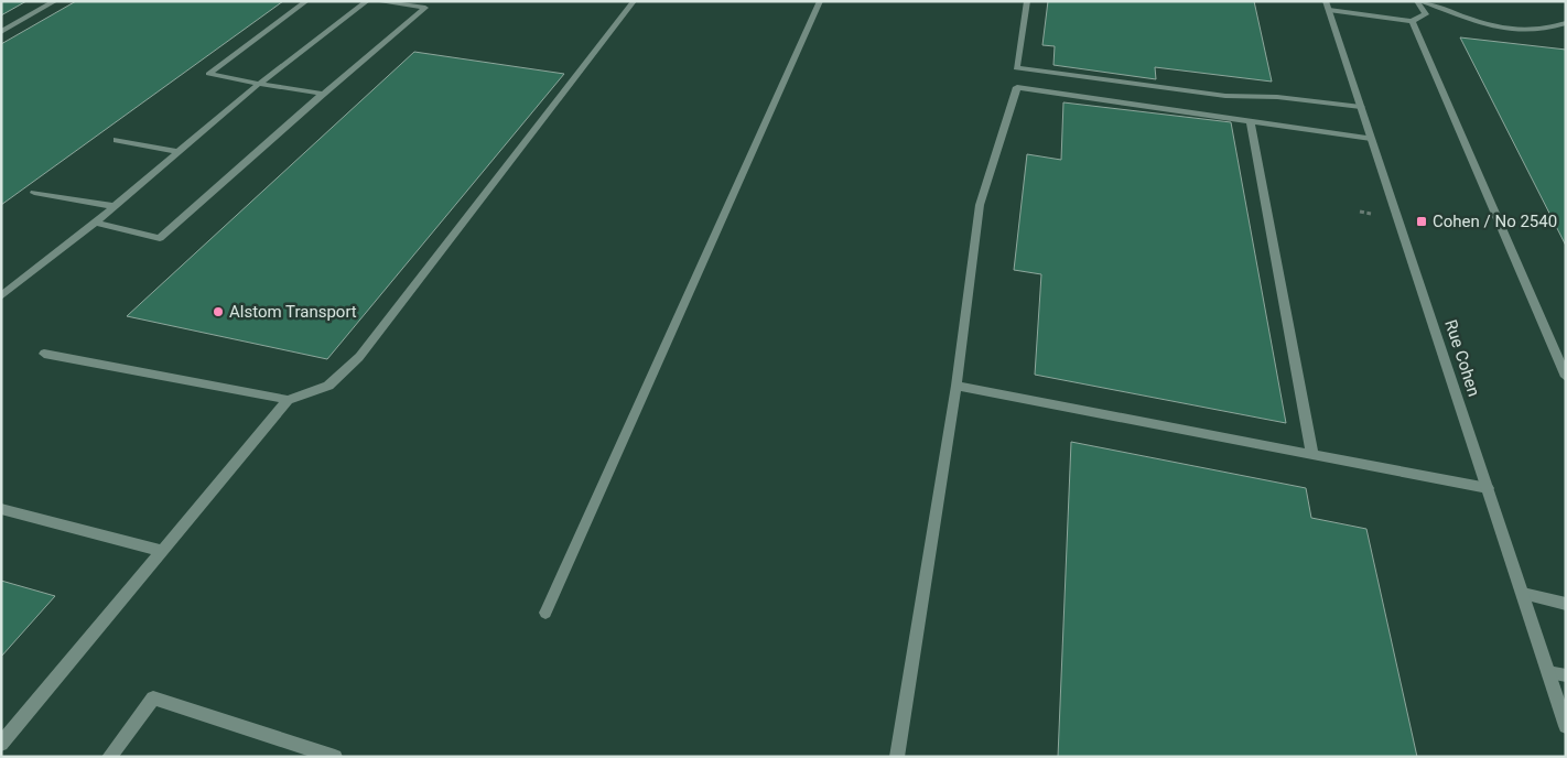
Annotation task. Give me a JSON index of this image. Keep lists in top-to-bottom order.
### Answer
{
  "streets": {
    "street": ["Rue Cohen"]
  },
  "places": {
    "transit": ["Cohen / No 2540"],
    "other": ["Alstom Transport"]
  }
}
